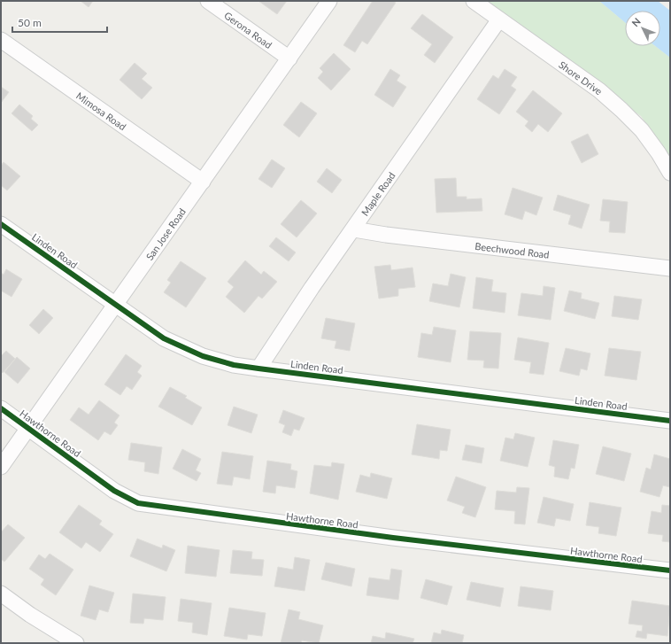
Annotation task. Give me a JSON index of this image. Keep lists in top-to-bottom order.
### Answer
{
  "streets": {
    "street": [
      "Gerona Road",
      "Shore Drive",
      "Mimosa Road",
      "Maple Road",
      "San Jose Road",
      "Beechwood Road",
      "Linden Road",
      "Hawthorne Road"
    ]
  },
  "crossings": [
    ["Gerona Road", "San Jose Road"],
    ["Shore Drive", "Maple Road"],
    ["Mimosa Road", "San Jose Road"],
    ["Maple Road", "Beechwood Road"],
    ["Maple Road", "Linden Road"],
    ["San Jose Road", "Linden Road"],
    ["San Jose Road", "Hawthorne Road"]
  ],
  "scale_bar": "50 m",
  "north": "top left"
}
